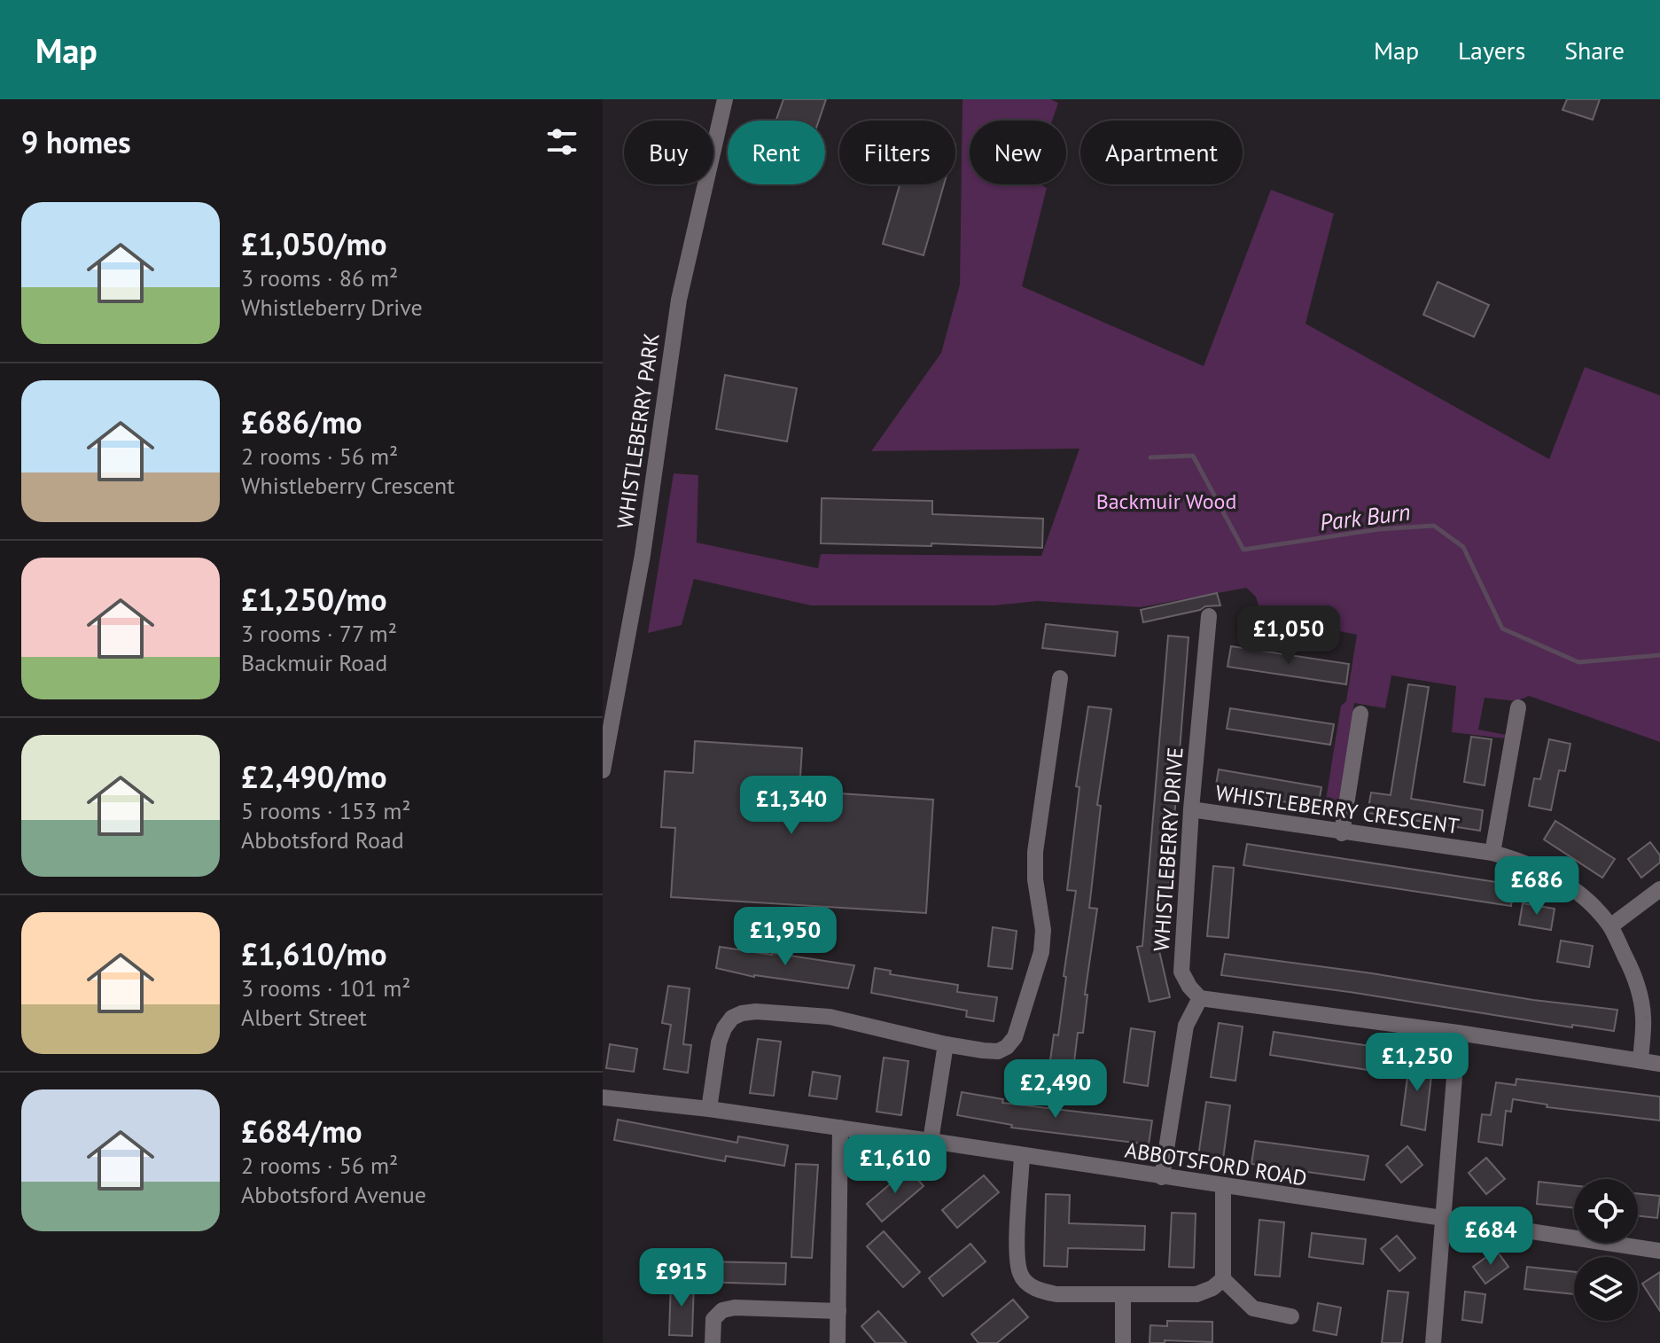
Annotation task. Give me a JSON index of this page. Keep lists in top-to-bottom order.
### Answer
{
  "streets": {
    "street": [
      "WHISTLEBERRY PARK",
      "WHISTLEBERRY CRESCENT",
      "WHISTLEBERRY DRIVE",
      "ABBOTSFORD ROAD"
    ]
  },
  "crossings": [
    ["WHISTLEBERRY CRESCENT", "WHISTLEBERRY DRIVE"]
  ],
  "water": ["Park Burn"],
  "parks": ["Backmuir Wood"],
  "page": {
    "header": "Map",
    "nav": ["Map", "Layers", "Share"],
    "heading": "9 homes",
    "chip": [
      "Buy",
      "Rent",
      "Filters",
      "New",
      "Apartment"
    ],
    "list": [
      {
        "name": "£1,050/mo",
        "note": "3 rooms · 86 m² · Whistleberry Drive"
      },
      {
        "name": "£686/mo",
        "note": "2 rooms · 56 m² · Whistleberry Crescent"
      },
      {
        "name": "£1,250/mo",
        "note": "3 rooms · 77 m² · Backmuir Road"
      },
      {
        "name": "£2,490/mo",
        "note": "5 rooms · 153 m² · Abbotsford Road"
      },
      {
        "name": "£1,610/mo",
        "note": "3 rooms · 101 m² · Albert Street"
      },
      {
        "name": "£684/mo",
        "note": "2 rooms · 56 m² · Abbotsford Avenue"
      }
    ],
    "price": [
      "£1,050",
      "£1,340",
      "£686",
      "£1,950",
      "£1,250",
      "£2,490",
      "£1,610",
      "£684",
      "£915"
    ]
  }
}
